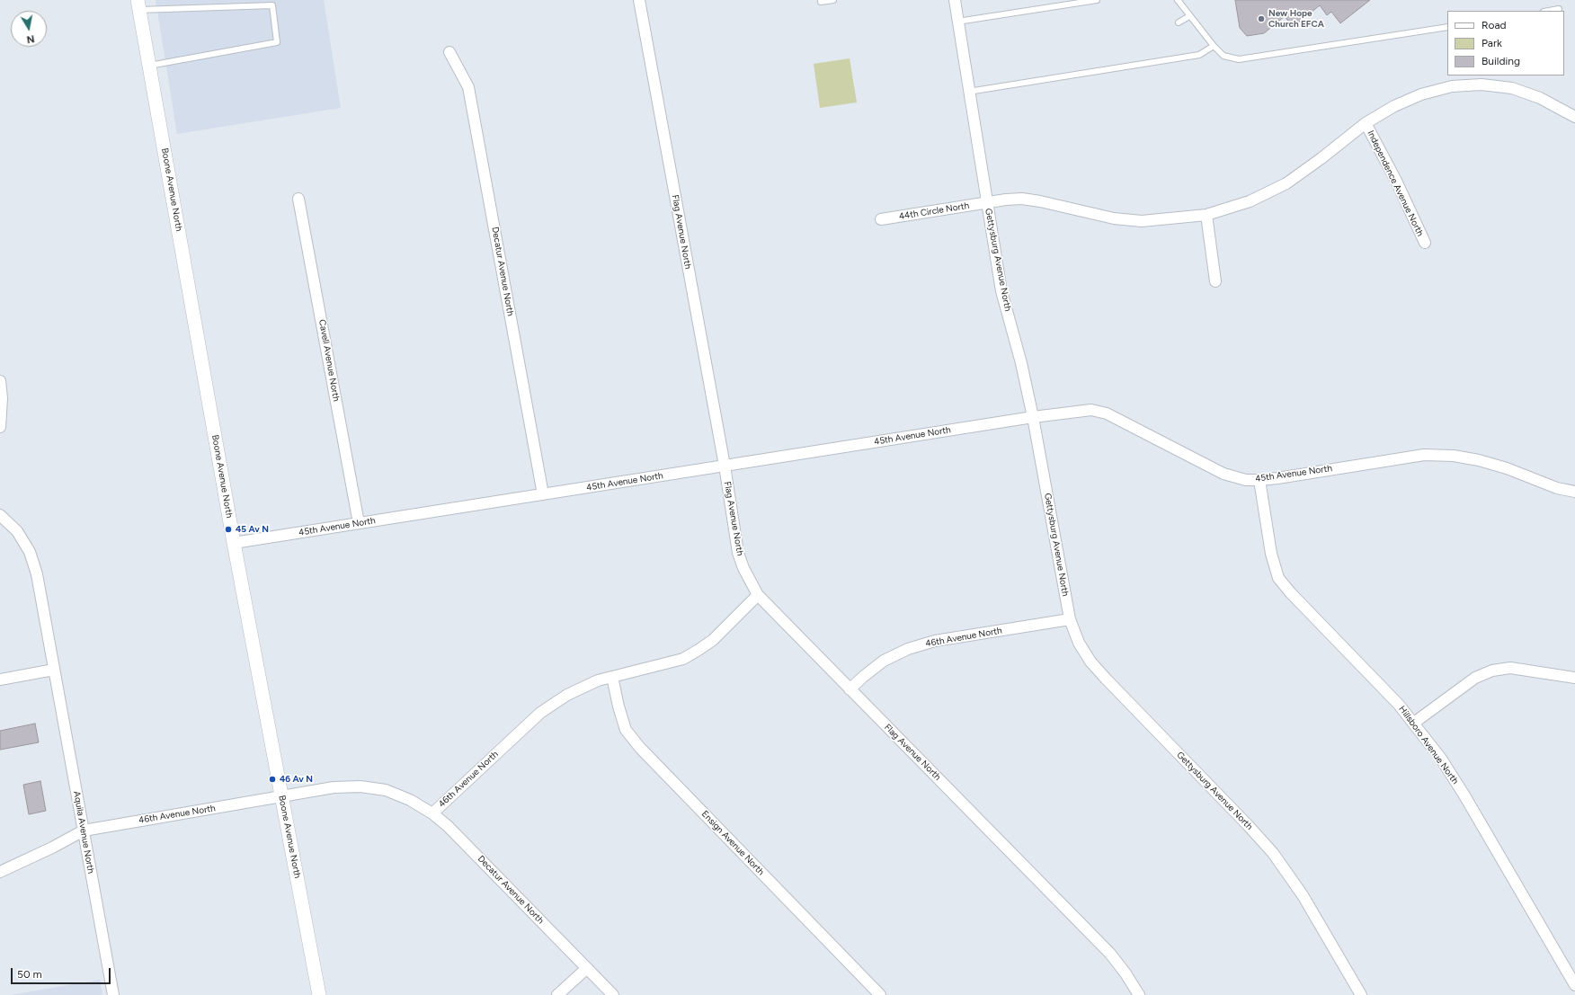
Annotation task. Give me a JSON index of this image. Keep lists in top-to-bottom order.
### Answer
{
  "streets": {
    "street": [
      "Independence Avenue North",
      "Boone Avenue North",
      "44th Circle North",
      "Flag Avenue North",
      "Gettysburg Avenue North",
      "Decatur Avenue North",
      "Cavell Avenue North",
      "45th Avenue North",
      "46th Avenue North",
      "Hillsboro Avenue North",
      "Aquila Avenue North",
      "Ensign Avenue North"
    ]
  },
  "crossings": [
    ["Independence Avenue North", "44th Circle North"],
    ["Independence Avenue North", "Gettysburg Avenue North"],
    ["Boone Avenue North", "45th Avenue North"],
    ["Boone Avenue North", "46th Avenue North"],
    ["44th Circle North", "Gettysburg Avenue North"],
    ["Flag Avenue North", "45th Avenue North"],
    ["Flag Avenue North", "46th Avenue North"],
    ["Gettysburg Avenue North", "45th Avenue North"],
    ["Gettysburg Avenue North", "46th Avenue North"],
    ["Decatur Avenue North", "45th Avenue North"],
    ["Decatur Avenue North", "46th Avenue North"],
    ["Cavell Avenue North", "45th Avenue North"],
    ["45th Avenue North", "Hillsboro Avenue North"],
    ["46th Avenue North", "Aquila Avenue North"],
    ["46th Avenue North", "Ensign Avenue North"]
  ],
  "places": ["New Hope Church EFCA", "45 Av N", "46 Av N"],
  "legend": ["Road", "Park", "Building"],
  "scale_bar": "50 m",
  "north": "bottom"
}
